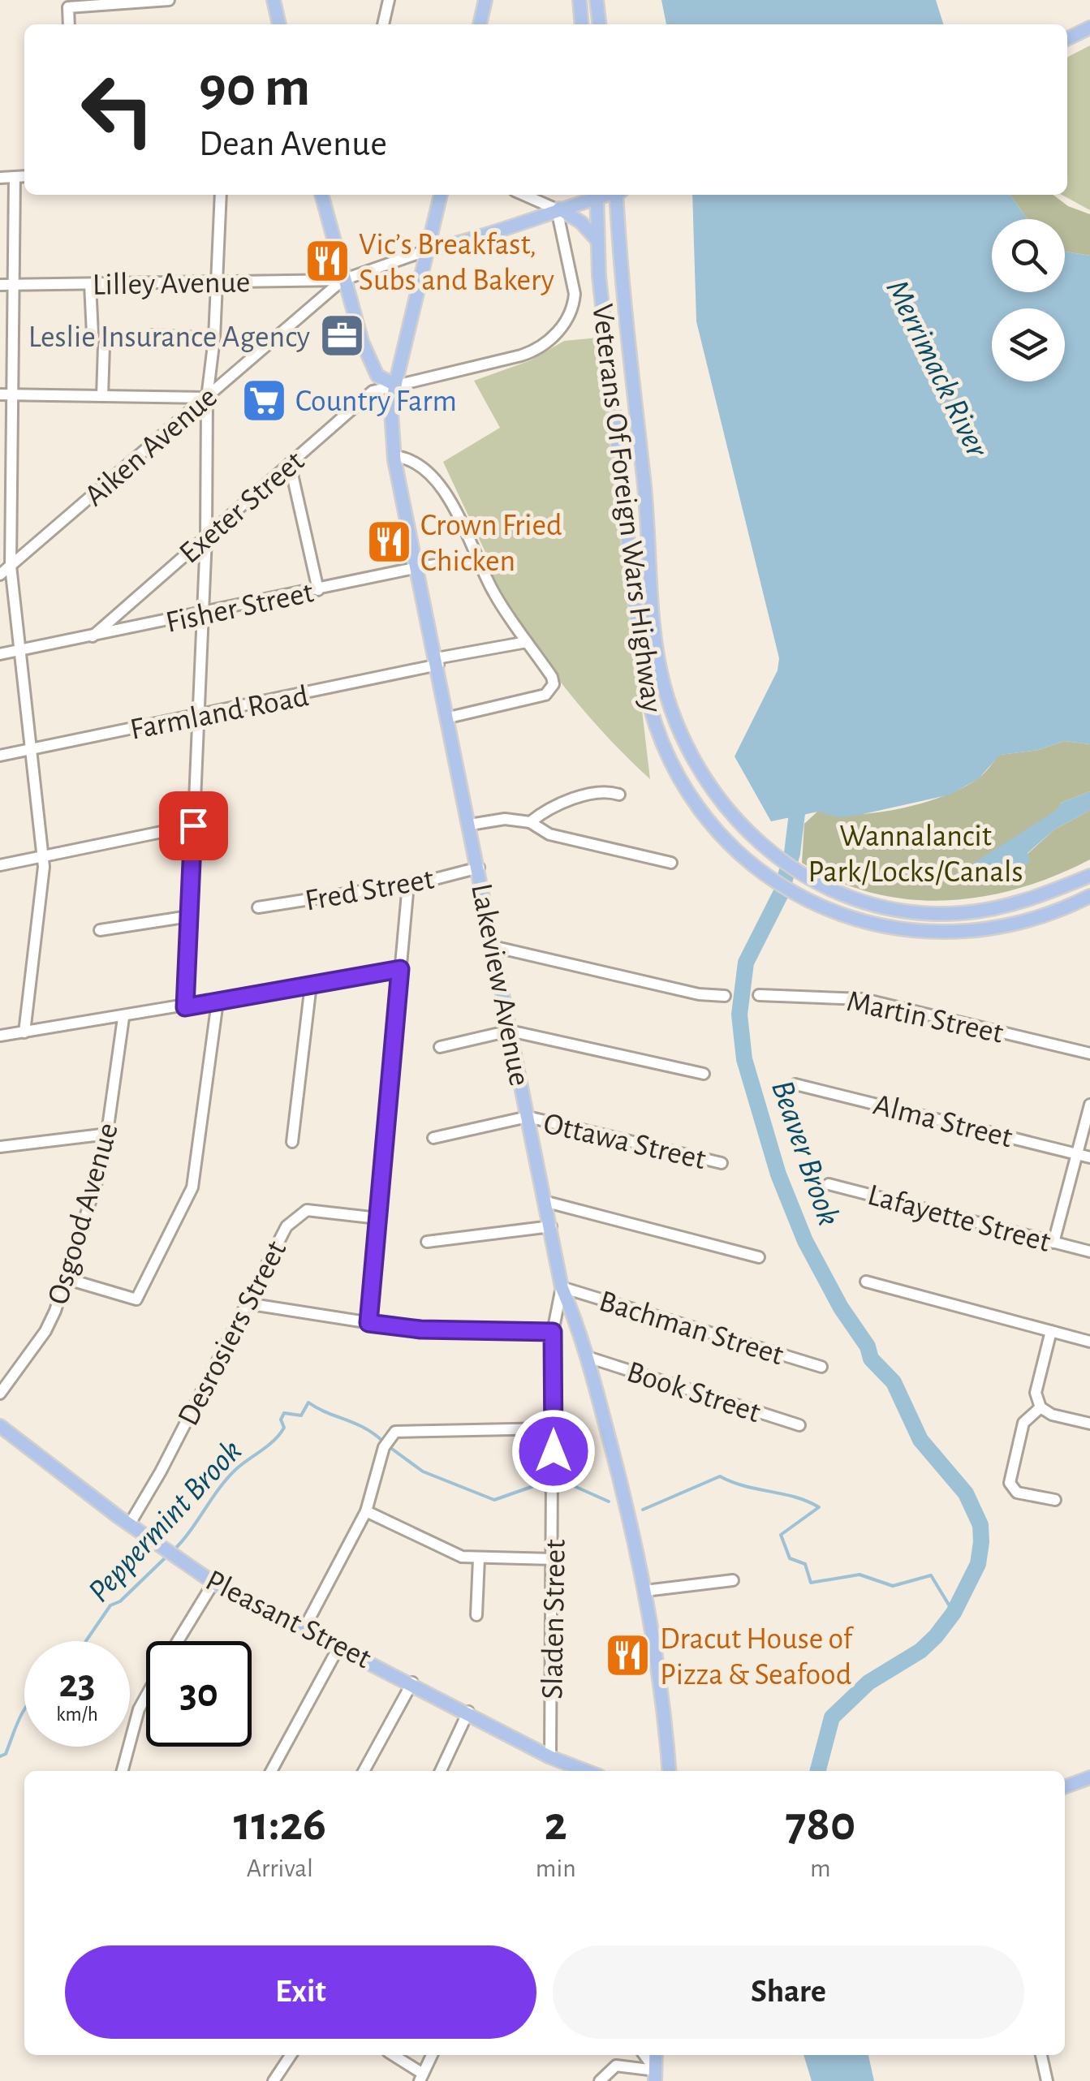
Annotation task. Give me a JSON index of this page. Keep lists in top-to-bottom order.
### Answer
{
  "streets": {
    "main road": ["Veterans Of Foreign Wars Highway", "Lakeview Avenue", "Pleasant Street"],
    "street": [
      "Lilley Avenue",
      "Aiken Avenue",
      "Exeter Street",
      "Fisher Street",
      "Farmland Road",
      "Fred Street",
      "Martin Street",
      "Alma Street",
      "Ottawa Street",
      "Osgood Avenue",
      "Lafayette Street",
      "Bachman Street",
      "Desrosiers Street",
      "Book Street",
      "Sladen Street"
    ]
  },
  "crossings": [
    ["Lilley Avenue", "Aiken Avenue"],
    ["Aiken Avenue", "Lakeview Avenue"],
    ["Exeter Street", "Fisher Street"],
    ["Exeter Street", "Lakeview Avenue"],
    ["Fisher Street", "Lakeview Avenue"],
    ["Farmland Road", "Lakeview Avenue"],
    ["Fred Street", "Lakeview Avenue"],
    ["Lakeview Avenue", "Ottawa Street"],
    ["Lakeview Avenue", "Bachman Street"],
    ["Lakeview Avenue", "Book Street"],
    ["Lakeview Avenue", "Sladen Street"],
    ["Bachman Street", "Sladen Street"],
    ["Desrosiers Street", "Pleasant Street"],
    ["Pleasant Street", "Sladen Street"]
  ],
  "water": ["Merrimack River", "Beaver Brook", "Peppermint Brook"],
  "parks": ["Wannalancit Park/Locks/Canals"],
  "places": {
    "restaurant": ["Vic’s Breakfast, Subs and Bakery", "Crown Fried Chicken", "Dracut House of Pizza & Seafood"],
    "office": ["Leslie Insurance Agency"],
    "supermarket": ["Country Farm"]
  },
  "page": {
    "turn": ["90 m", "Dean Avenue"],
    "speed": "23 km/h",
    "limit": "30",
    "eta": [
      "11:26",
      "Arrival",
      "2",
      "min",
      "780",
      "m"
    ],
    "buttons": ["Exit", "Share"]
  }
}
